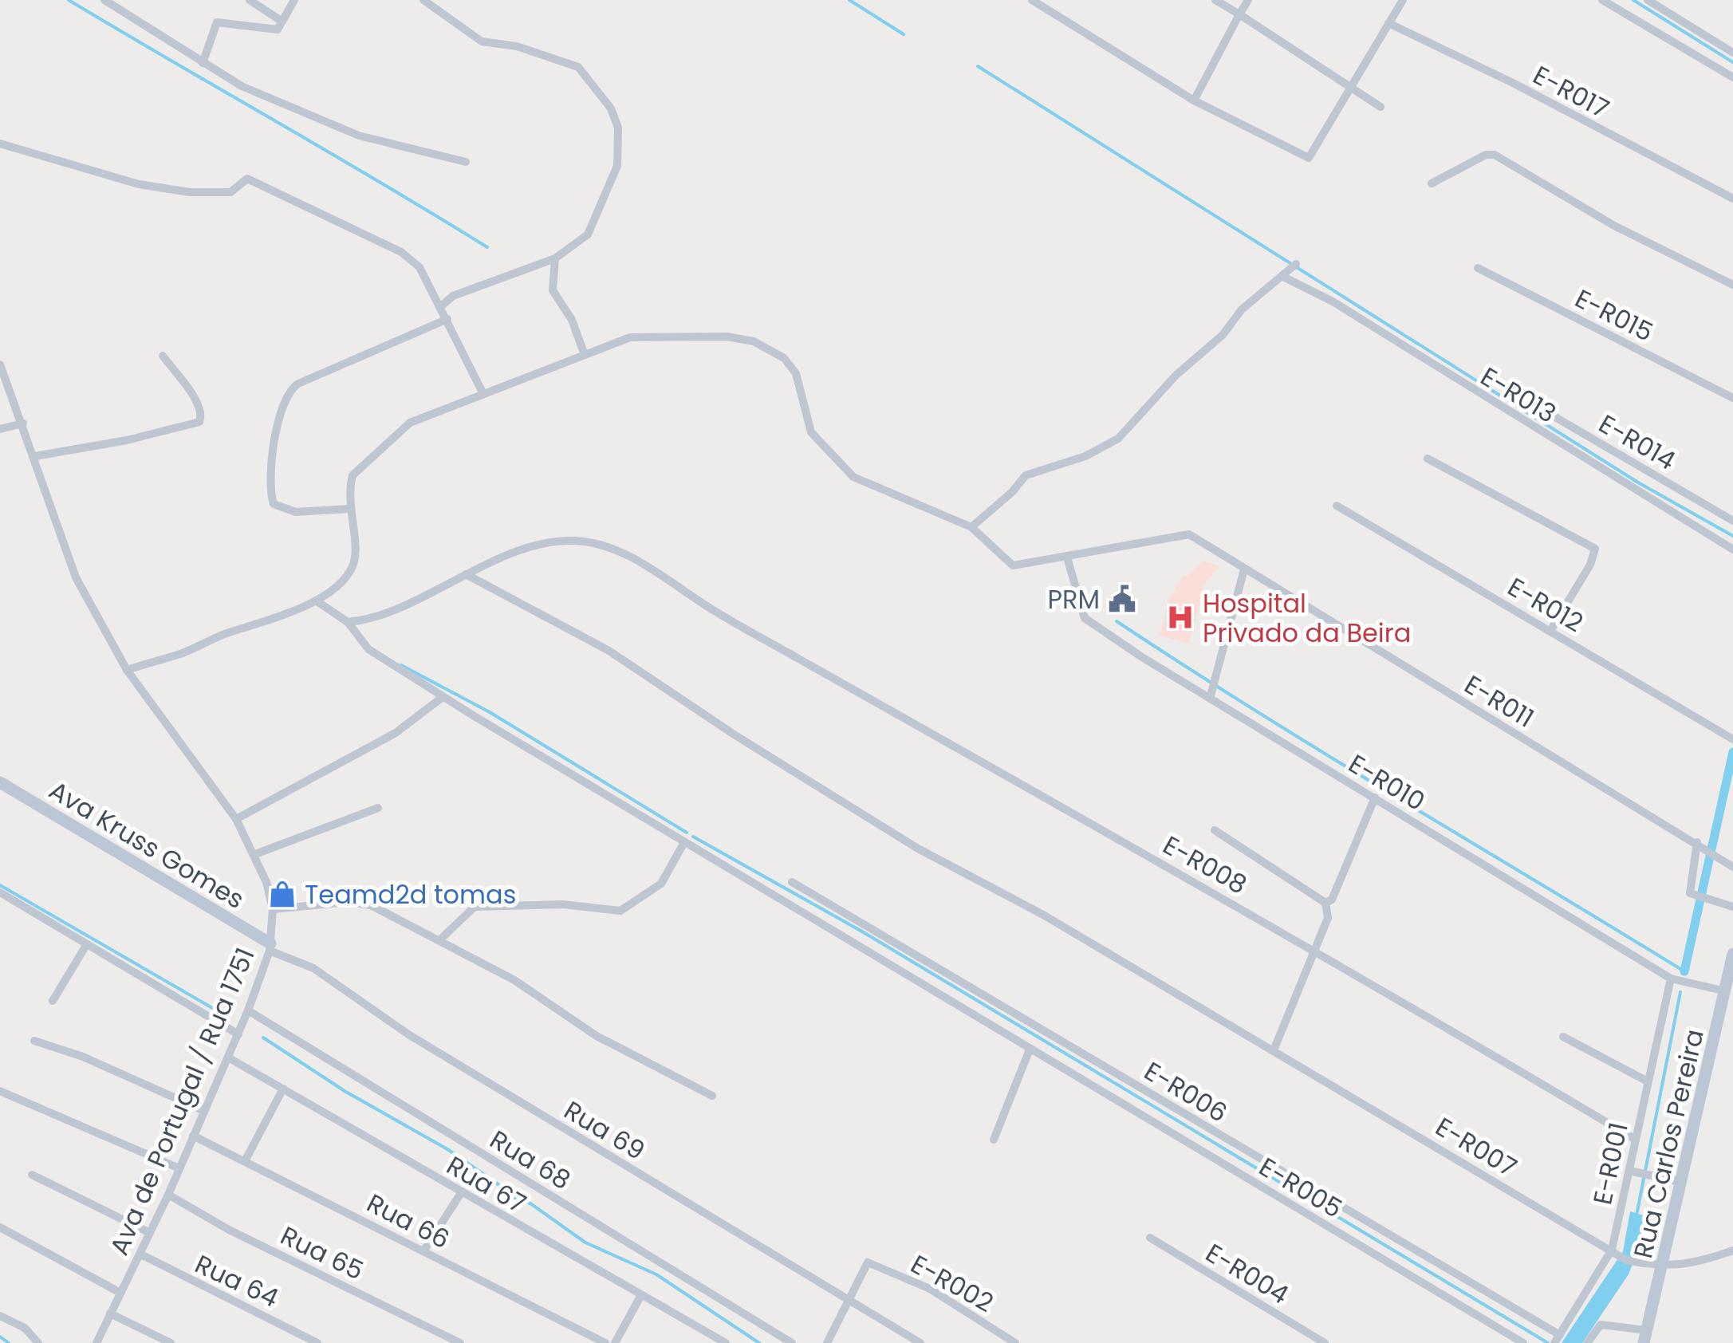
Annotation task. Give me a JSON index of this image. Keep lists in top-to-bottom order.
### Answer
{
  "streets": {
    "street": [
      "E-R017",
      "E-R015",
      "E-R013",
      "E-R014",
      "E-R012",
      "E-R011",
      "E-R010",
      "Ava Kruss Gomes",
      "E-R008",
      "E-R006",
      "Ava de Portugal / Rua 1751",
      "Rua 69",
      "Rua Carlos Pereira",
      "E-R007",
      "Rua 68",
      "E-R001",
      "Rua 67",
      "E-R005",
      "Rua 66",
      "Rua 65",
      "E-R004",
      "Rua 64",
      "E-R002"
    ]
  },
  "crossings": [
    ["E-R011", "E-R010"],
    ["E-R010", "Rua Carlos Pereira"],
    ["E-R010", "E-R001"],
    ["Ava Kruss Gomes", "Ava de Portugal / Rua 1751"],
    ["Ava Kruss Gomes", "Rua 69"],
    ["E-R008", "E-R007"],
    ["E-R008", "E-R001"],
    ["E-R006", "E-R001"],
    ["Ava de Portugal / Rua 1751", "Rua 69"],
    ["Ava de Portugal / Rua 1751", "Rua 68"],
    ["Ava de Portugal / Rua 1751", "Rua 67"],
    ["Ava de Portugal / Rua 1751", "Rua 66"],
    ["Ava de Portugal / Rua 1751", "Rua 65"],
    ["Ava de Portugal / Rua 1751", "Rua 64"],
    ["Rua 69", "E-R002"],
    ["Rua Carlos Pereira", "E-R007"],
    ["E-R007", "E-R001"]
  ],
  "places": {
    "public building": ["PRM"],
    "hospital": ["Hospital Privado da Beira"],
    "shop": ["Teamd2d tomas"]
  }
}
